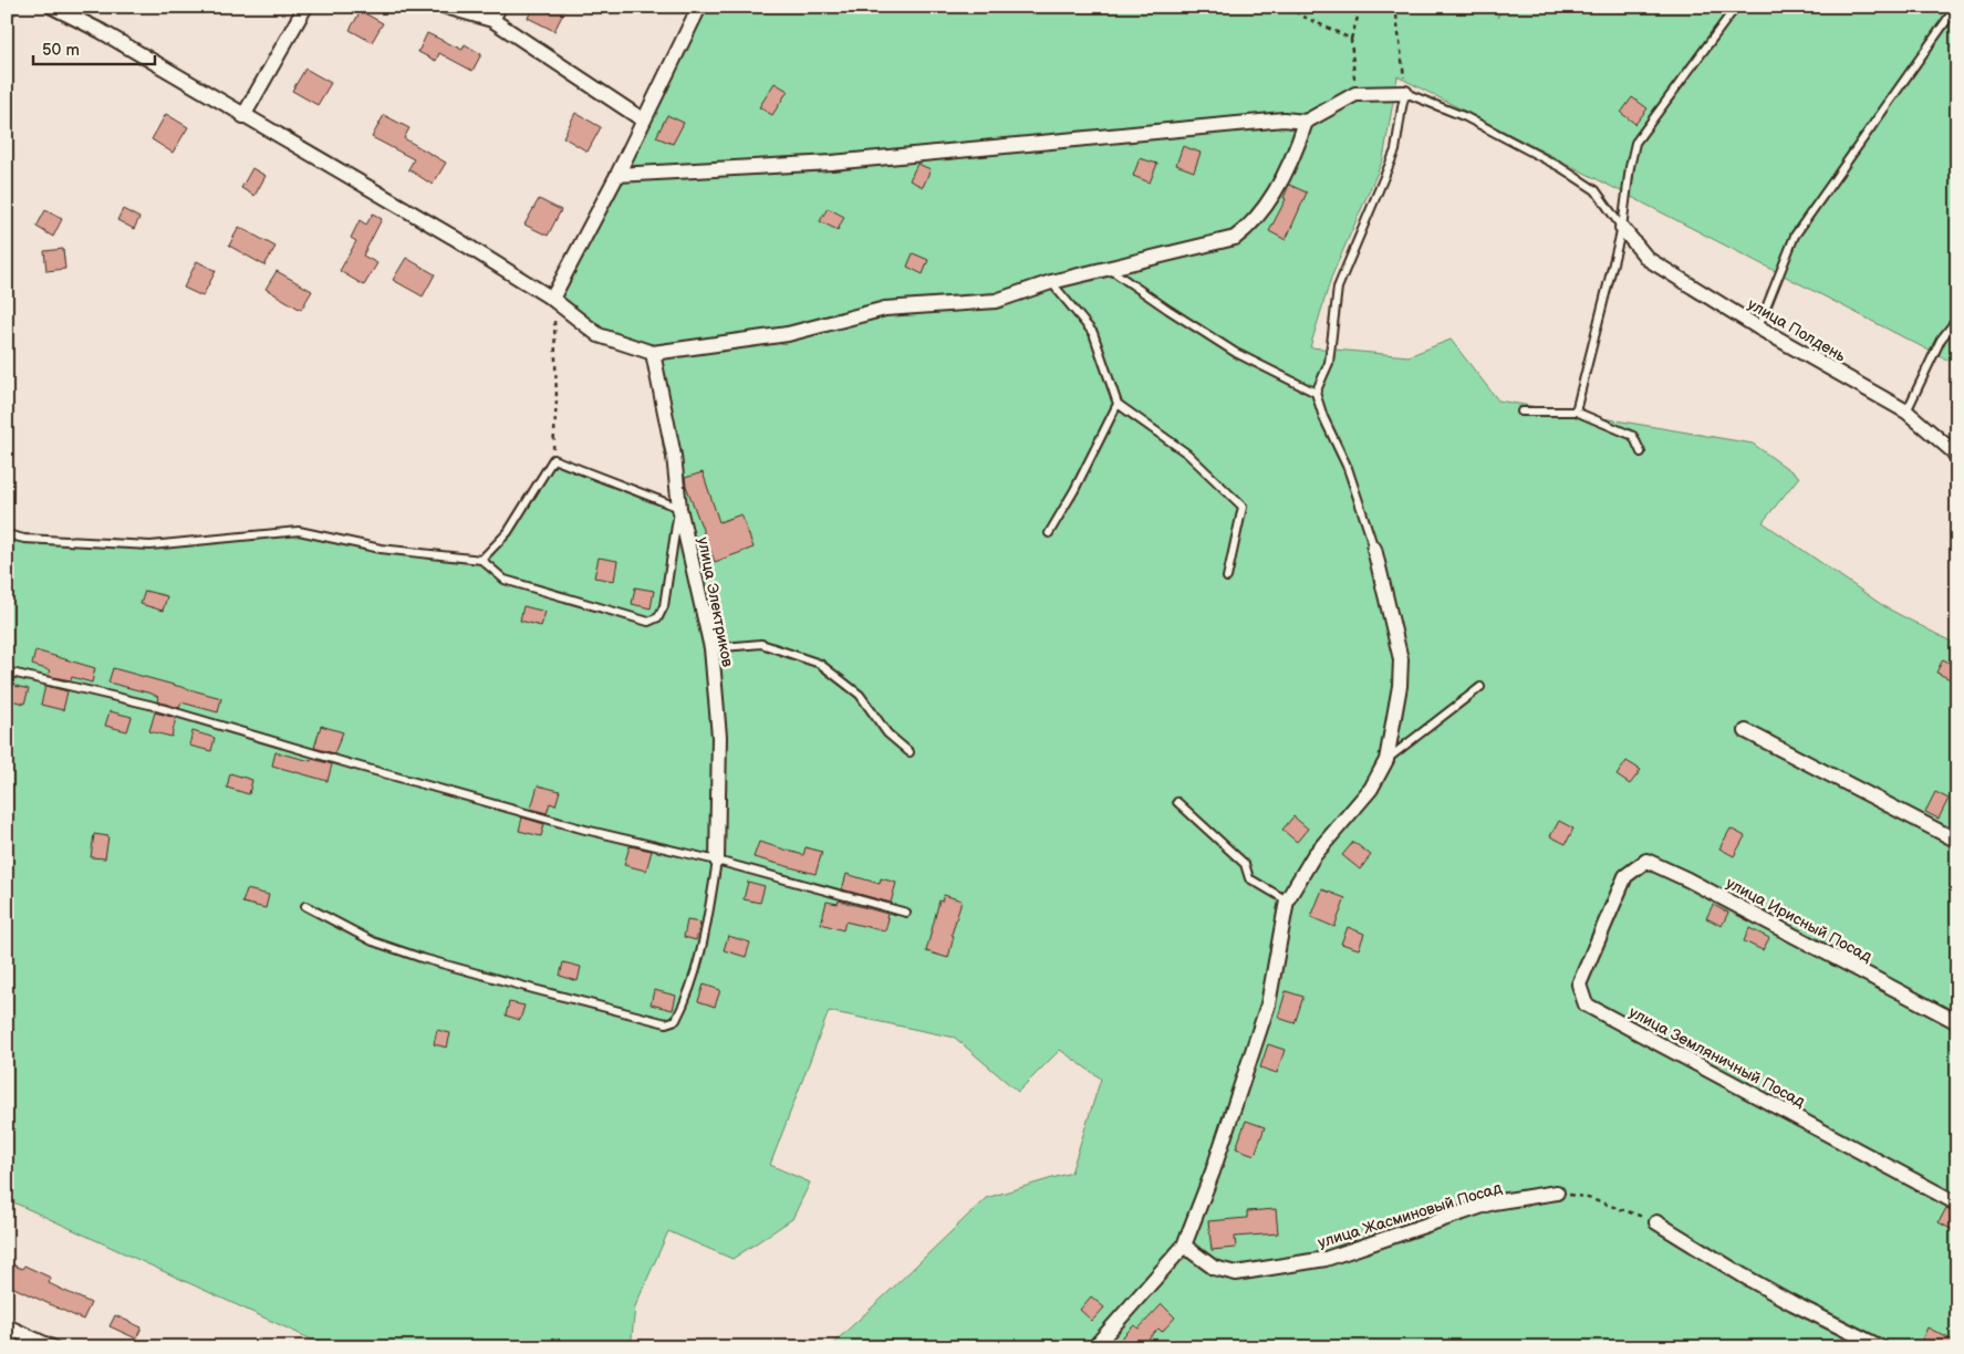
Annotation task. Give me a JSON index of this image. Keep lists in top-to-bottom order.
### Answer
{
  "streets": {
    "street": [
      "улица Полдень",
      "улица Электриков",
      "улица Ирисный Посад",
      "улица Земляничный Посад",
      "улица Жасминовый Посад"
    ]
  },
  "crossings": [
    ["улица Ирисный Посад", "улица Земляничный Посад"]
  ],
  "scale_bar": "50 m"
}
